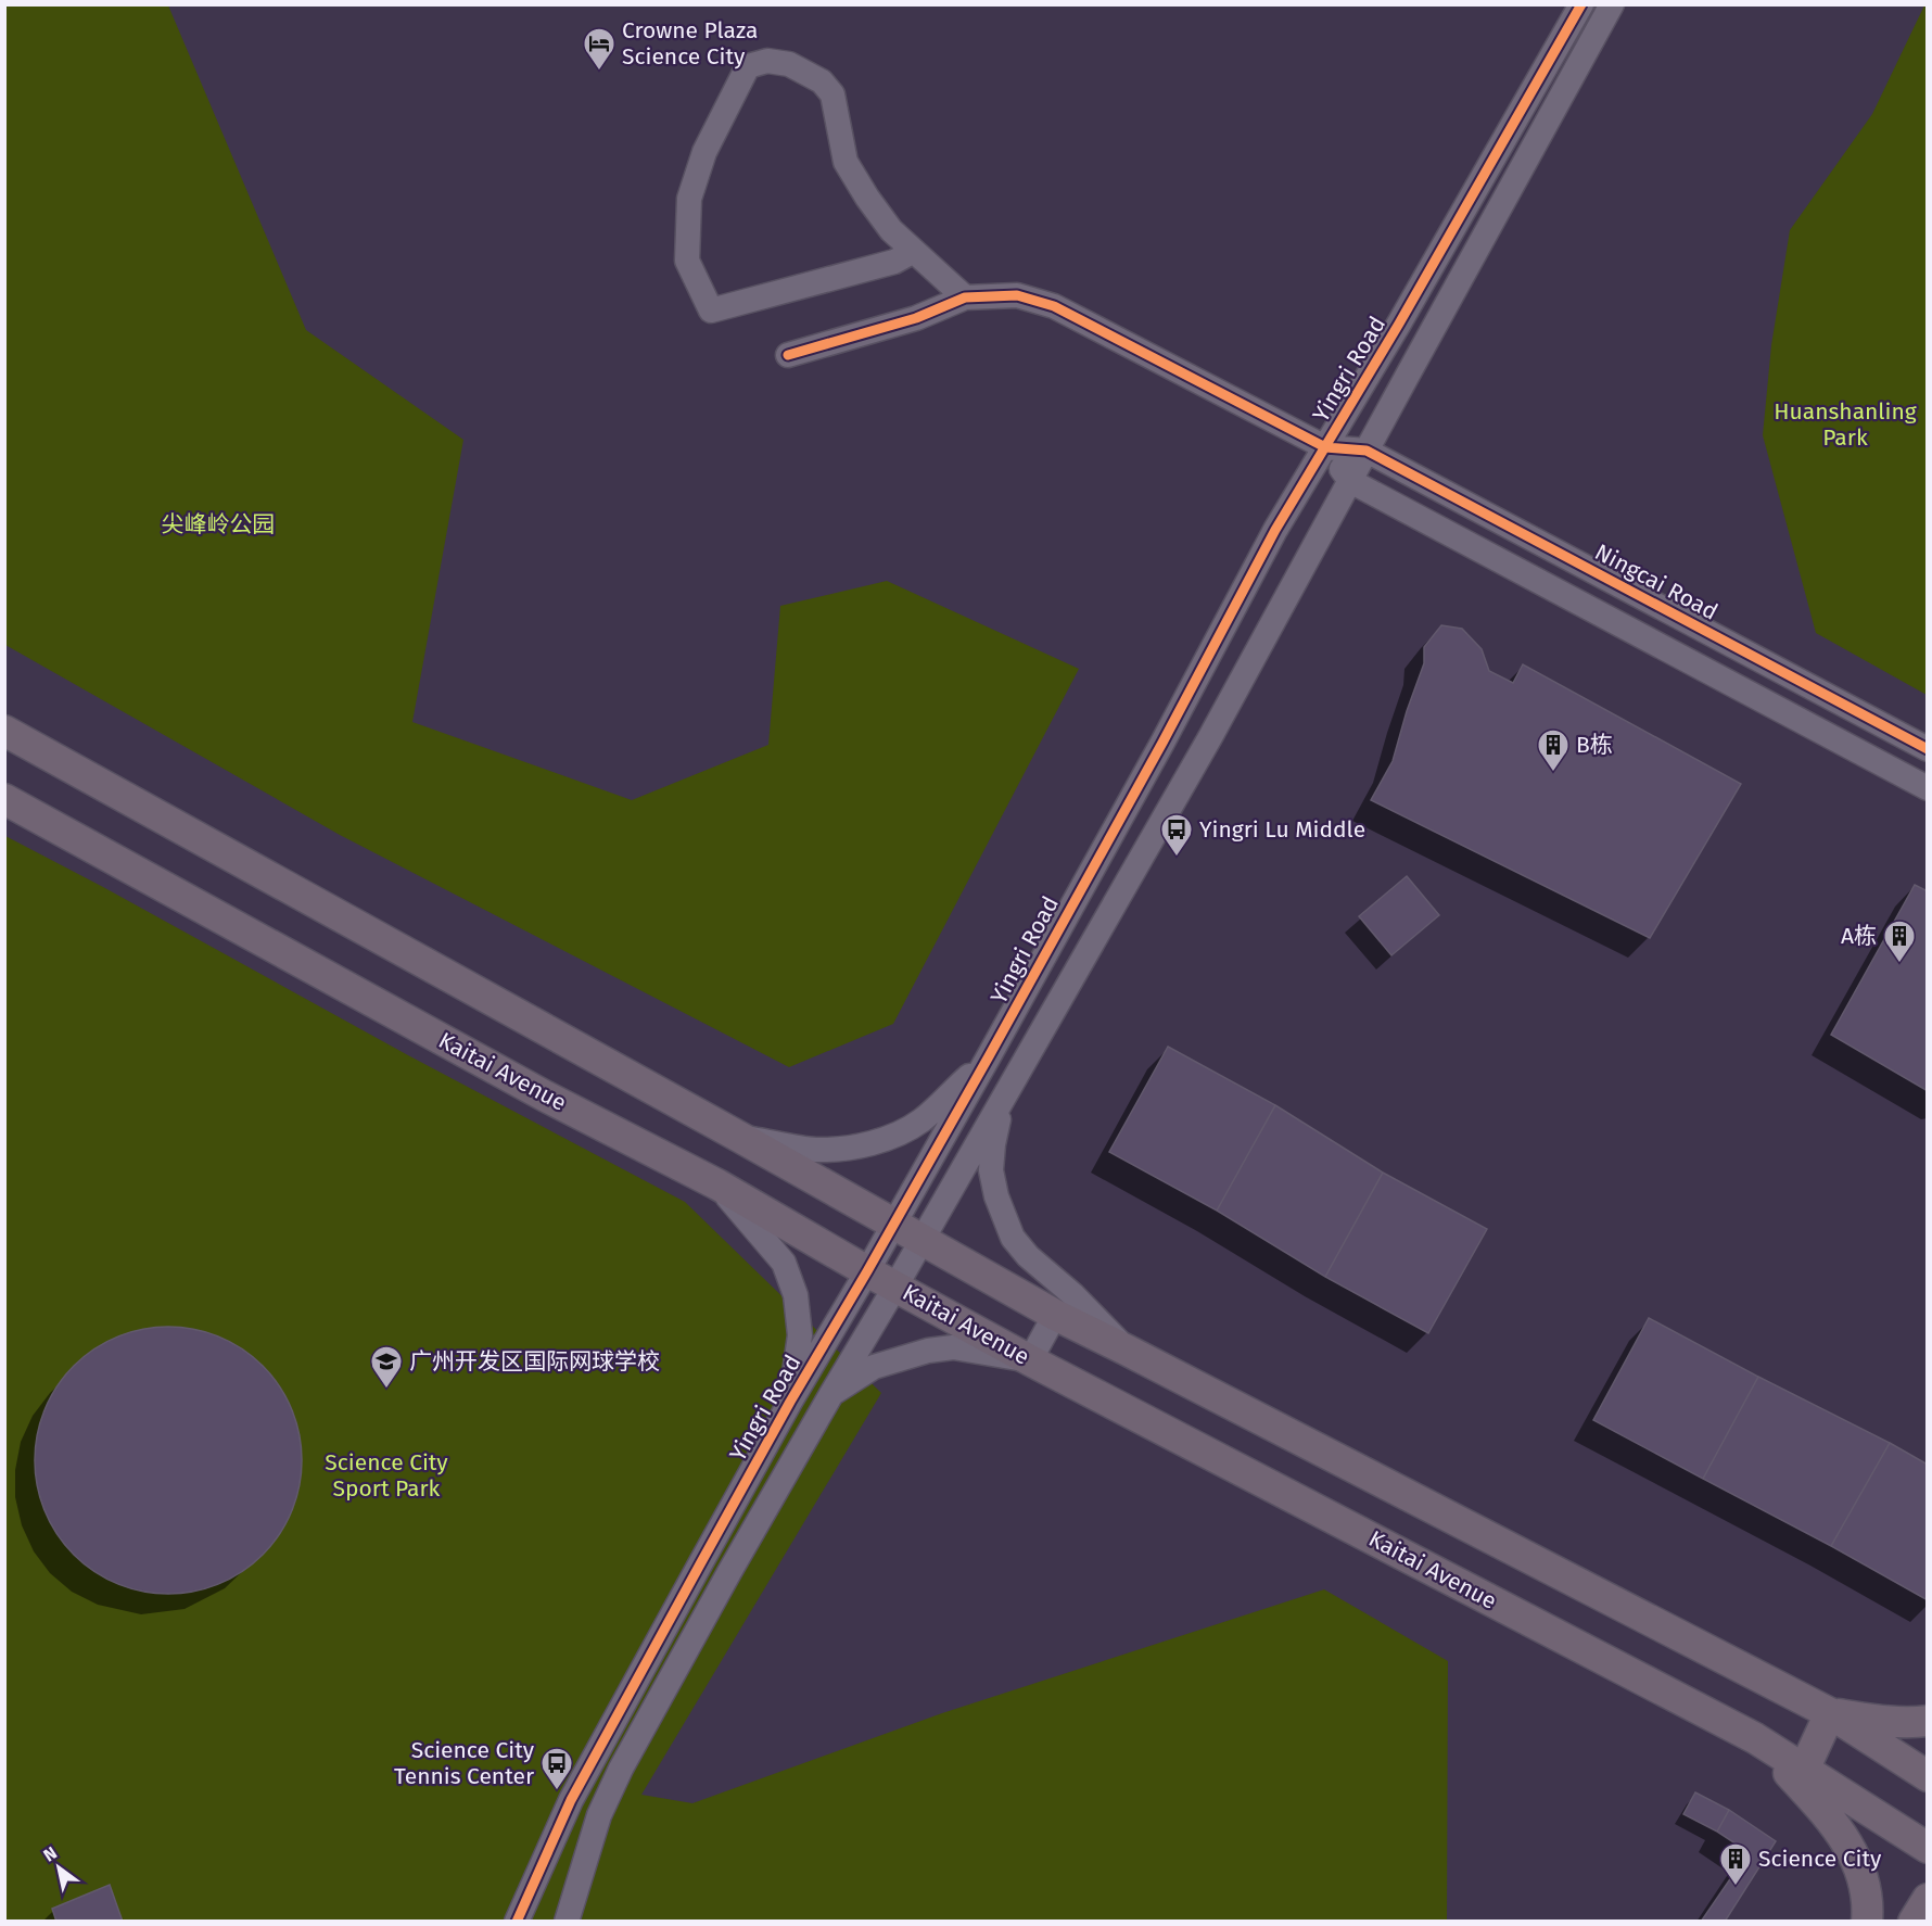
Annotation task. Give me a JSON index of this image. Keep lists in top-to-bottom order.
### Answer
{
  "streets": {
    "main road": ["Kaitai Avenue"],
    "street": ["Yingri Road", "Ningcai Road"]
  },
  "crossings": [
    ["Yingri Road", "Kaitai Avenue"]
  ],
  "parks": ["Huanshanling Park", "尖峰岭公园", "Science City Sport Park"],
  "places": {
    "hotel": ["Crowne Plaza Science City"],
    "building": ["B栋", "A栋", "Science City"],
    "bus stop": ["Yingri Lu Middle", "Science City Tennis Center"],
    "school or university": ["广州开发区国际网球学校"]
  },
  "north": "top left"
}
